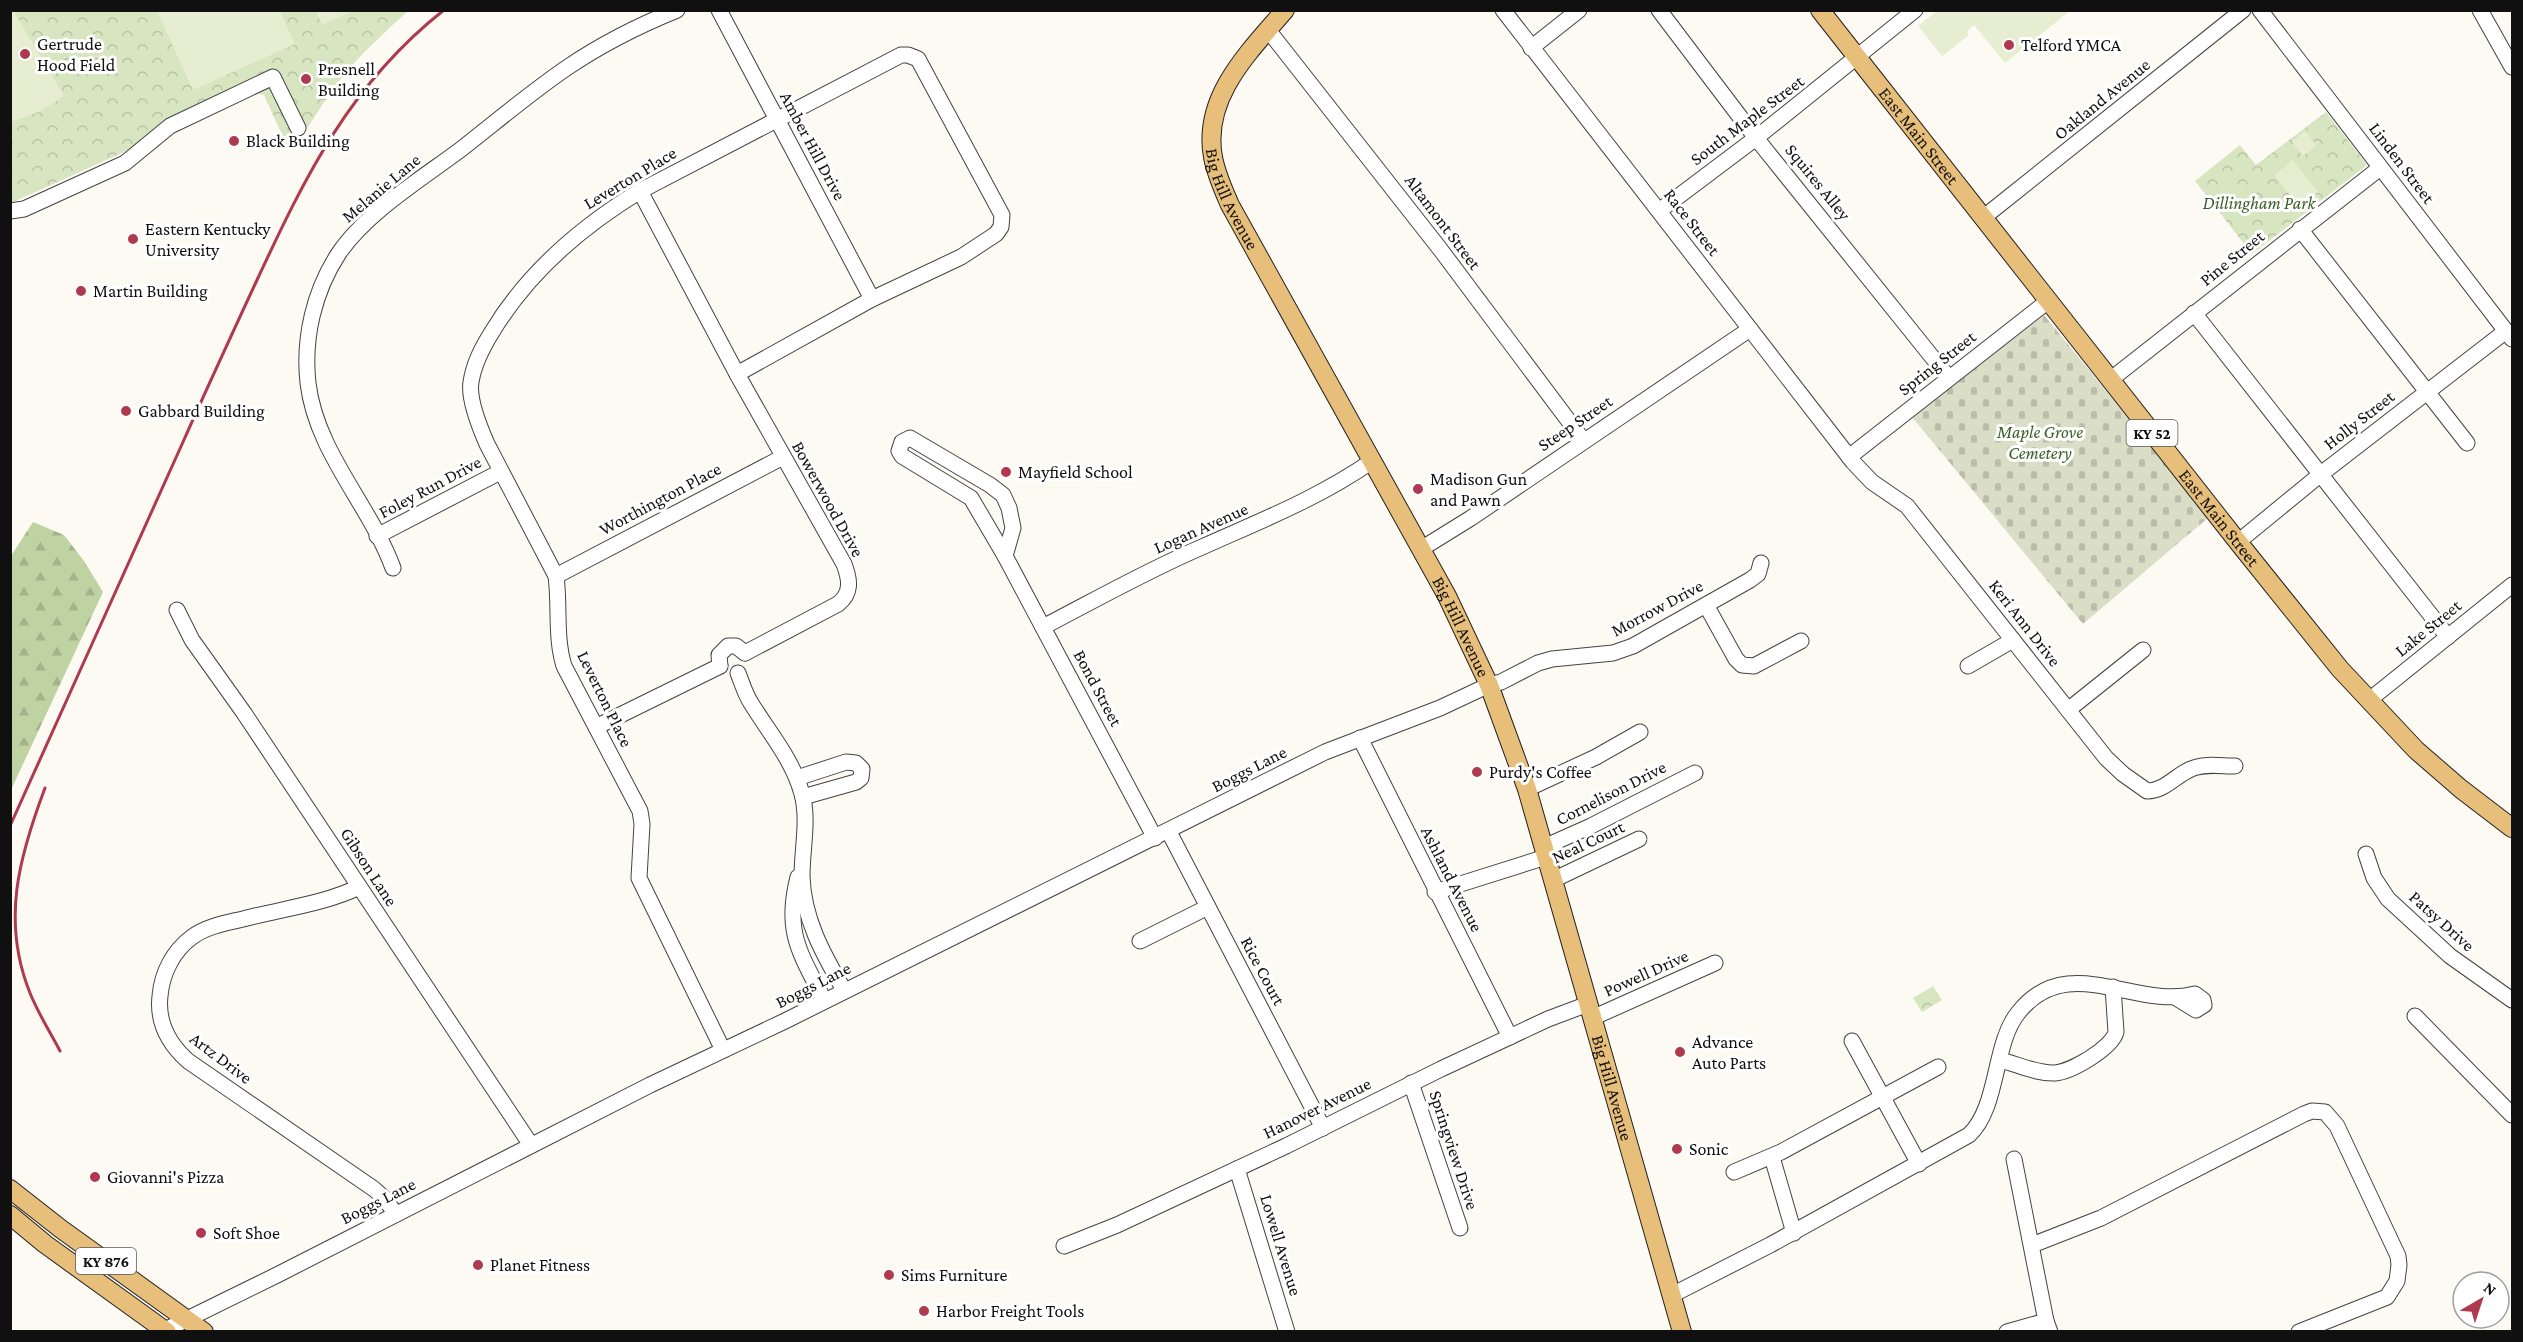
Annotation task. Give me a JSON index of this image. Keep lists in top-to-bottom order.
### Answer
{
  "streets": {
    "main road": [
      "East Main Street",
      "Big Hill Avenue",
      "KY 52",
      "KY 876"
    ],
    "street": [
      "Oakland Avenue",
      "South Maple Street",
      "Amber Hill Drive",
      "Linden Street",
      "Leverton Place",
      "Squires Alley",
      "Melanie Lane",
      "Altamont Street",
      "Race Street",
      "Pine Street",
      "Spring Street",
      "Holly Street",
      "Steep Street",
      "Foley Run Drive",
      "Worthington Place",
      "Bowerwood Drive",
      "Logan Avenue",
      "Morrow Drive",
      "Keri Ann Drive",
      "Lake Street",
      "Bond Street",
      "Boggs Lane",
      "Cornelison Drive",
      "Neal Court",
      "Gibson Lane",
      "Ashland Avenue",
      "Patsy Drive",
      "Rice Court",
      "Powell Drive",
      "Artz Drive",
      "Hanover Avenue",
      "Springview Drive",
      "Lowell Avenue"
    ]
  },
  "crossings": [
    ["Oakland Avenue", "East Main Street"],
    ["South Maple Street", "East Main Street"],
    ["South Maple Street", "Squires Alley"],
    ["South Maple Street", "Race Street"],
    ["East Main Street", "Pine Street"],
    ["East Main Street", "Spring Street"],
    ["East Main Street", "Holly Street"],
    ["East Main Street", "Lake Street"],
    ["Amber Hill Drive", "Leverton Place"],
    ["Linden Street", "Pine Street"],
    ["Linden Street", "Holly Street"],
    ["Leverton Place", "Foley Run Drive"],
    ["Leverton Place", "Worthington Place"],
    ["Leverton Place", "Bowerwood Drive"],
    ["Leverton Place", "Boggs Lane"],
    ["Squires Alley", "Spring Street"],
    ["Melanie Lane", "Foley Run Drive"],
    ["Big Hill Avenue", "Altamont Street"],
    ["Big Hill Avenue", "Steep Street"],
    ["Big Hill Avenue", "Logan Avenue"],
    ["Big Hill Avenue", "Morrow Drive"],
    ["Big Hill Avenue", "Boggs Lane"],
    ["Big Hill Avenue", "Cornelison Drive"],
    ["Big Hill Avenue", "Neal Court"],
    ["Big Hill Avenue", "Powell Drive"],
    ["Big Hill Avenue", "Hanover Avenue"],
    ["Altamont Street", "Steep Street"],
    ["Race Street", "Spring Street"],
    ["Race Street", "Steep Street"],
    ["Race Street", "Keri Ann Drive"],
    ["Spring Street", "Keri Ann Drive"],
    ["Worthington Place", "Bowerwood Drive"],
    ["Logan Avenue", "Bond Street"],
    ["Morrow Drive", "Boggs Lane"],
    ["Bond Street", "Boggs Lane"],
    ["Bond Street", "Rice Court"],
    ["Boggs Lane", "Gibson Lane"],
    ["Boggs Lane", "Ashland Avenue"],
    ["Boggs Lane", "Rice Court"],
    ["Boggs Lane", "Artz Drive"],
    ["Boggs Lane", "KY 876"],
    ["Cornelison Drive", "Ashland Avenue"],
    ["Gibson Lane", "Artz Drive"],
    ["Ashland Avenue", "Hanover Avenue"],
    ["Rice Court", "Hanover Avenue"],
    ["Powell Drive", "Hanover Avenue"],
    ["Hanover Avenue", "Springview Drive"],
    ["Hanover Avenue", "Lowell Avenue"]
  ],
  "parks": ["Dillingham Park", "Maple Grove Cemetery"],
  "places": [
    "Telford YMCA",
    "Gertrude Hood Field",
    "Presnell Building",
    "Black Building",
    "Eastern Kentucky University",
    "Martin Building",
    "Gabbard Building",
    "Mayfield School",
    "Madison Gun and Pawn",
    "Purdy's Coffee",
    "Advance Auto Parts",
    "Sonic",
    "Giovanni's Pizza",
    "Soft Shoe",
    "Planet Fitness",
    "Sims Furniture",
    "Harbor Freight Tools"
  ],
  "north": "top right"
}
